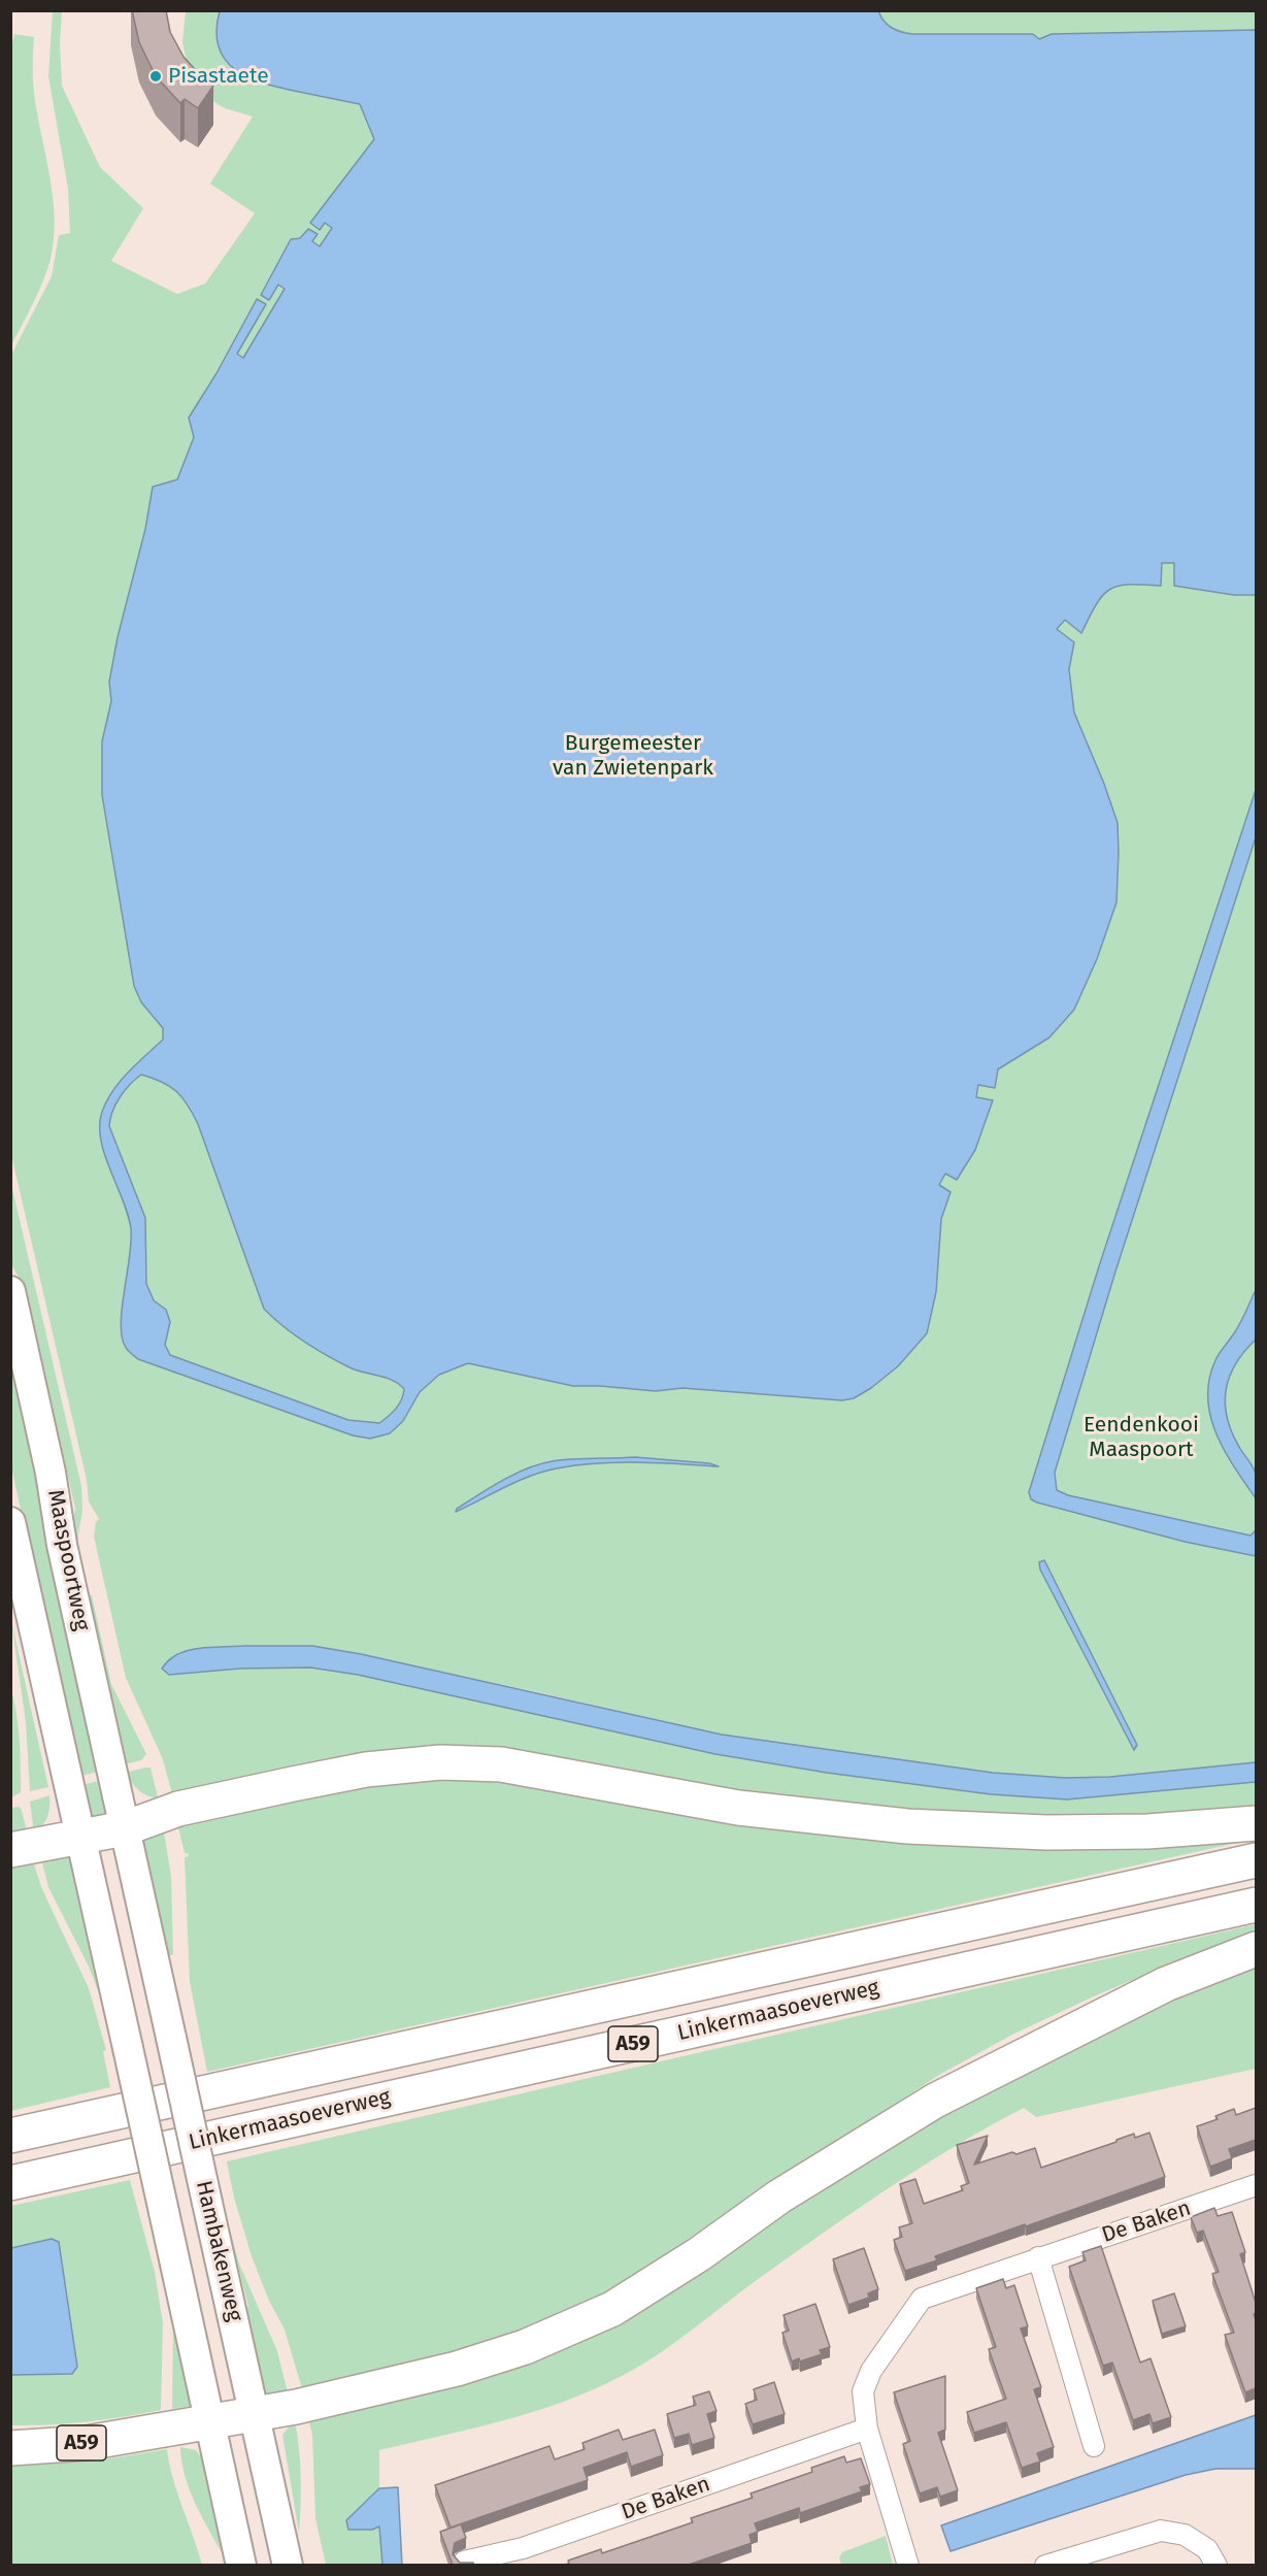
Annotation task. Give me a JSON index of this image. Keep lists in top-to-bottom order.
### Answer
{
  "streets": {
    "highway": ["Linkermaasoeverweg", "A59"],
    "main road": ["Maaspoortweg", "Hambakenweg"],
    "street": ["De Baken"]
  },
  "crossings": [
    ["Maaspoortweg", "Hambakenweg"],
    ["A59", "Hambakenweg"]
  ],
  "parks": ["Burgemeester van Zwietenpark", "Eendenkooi Maaspoort"],
  "places": ["Pisastaete"]
}
